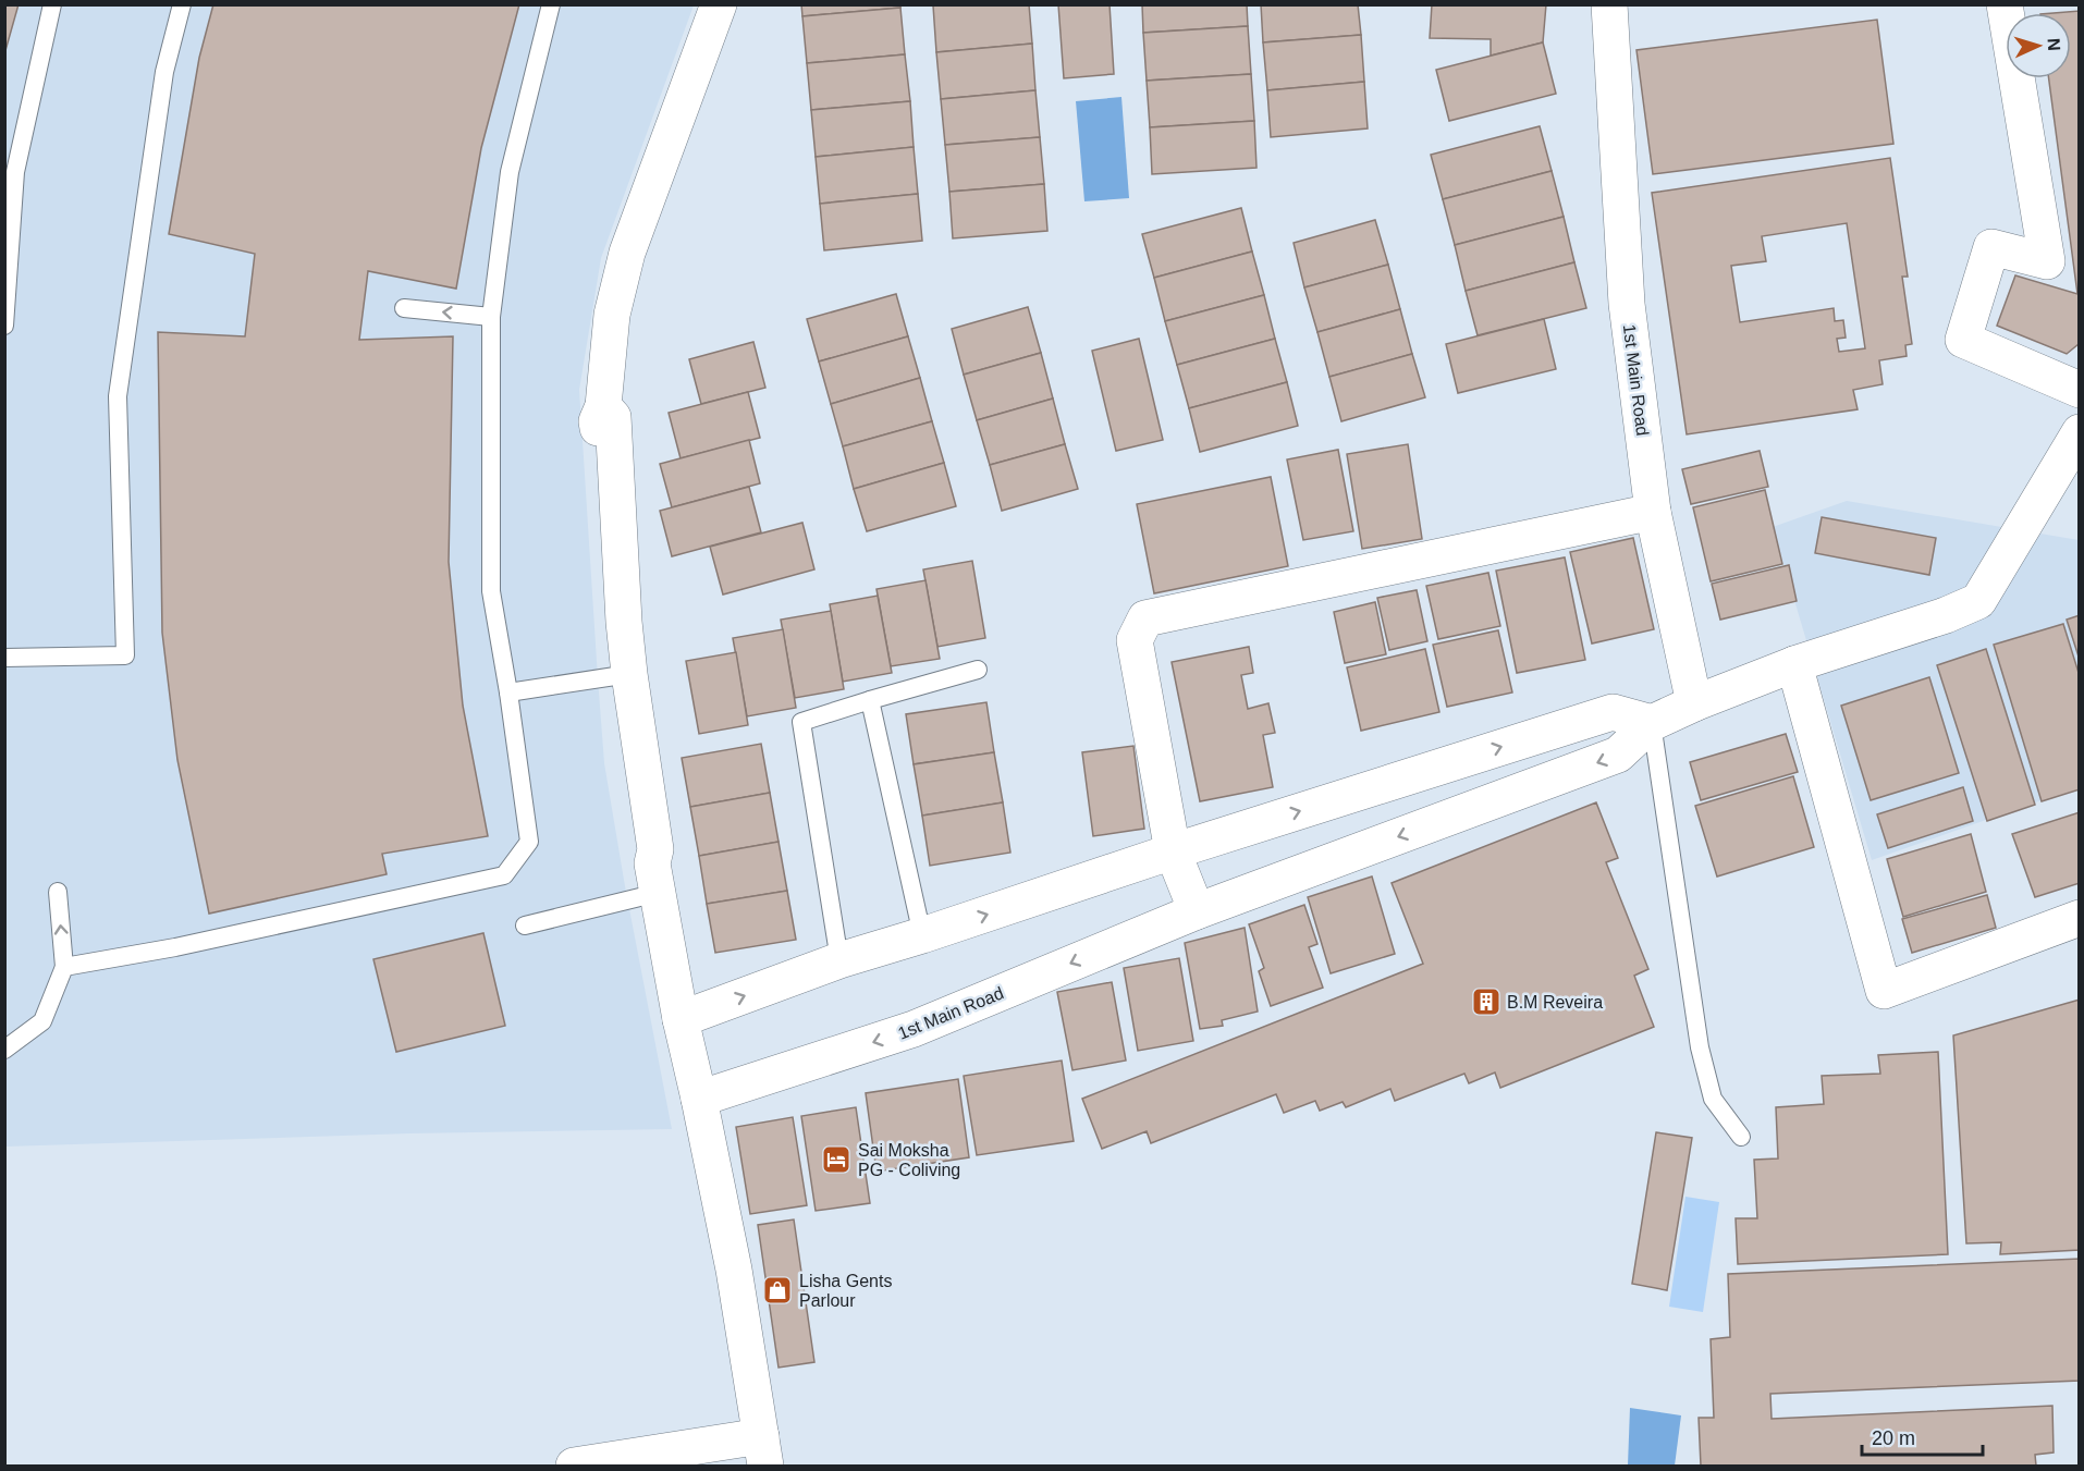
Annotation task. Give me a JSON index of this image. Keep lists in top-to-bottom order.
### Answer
{
  "streets": {
    "street": ["1st Main Road"]
  },
  "places": {
    "building": ["B.M Reveira"],
    "hotel": ["Sai Moksha PG - Coliving"],
    "shop": ["Lisha Gents Parlour"]
  },
  "scale_bar": "20 m",
  "north": "right"
}
